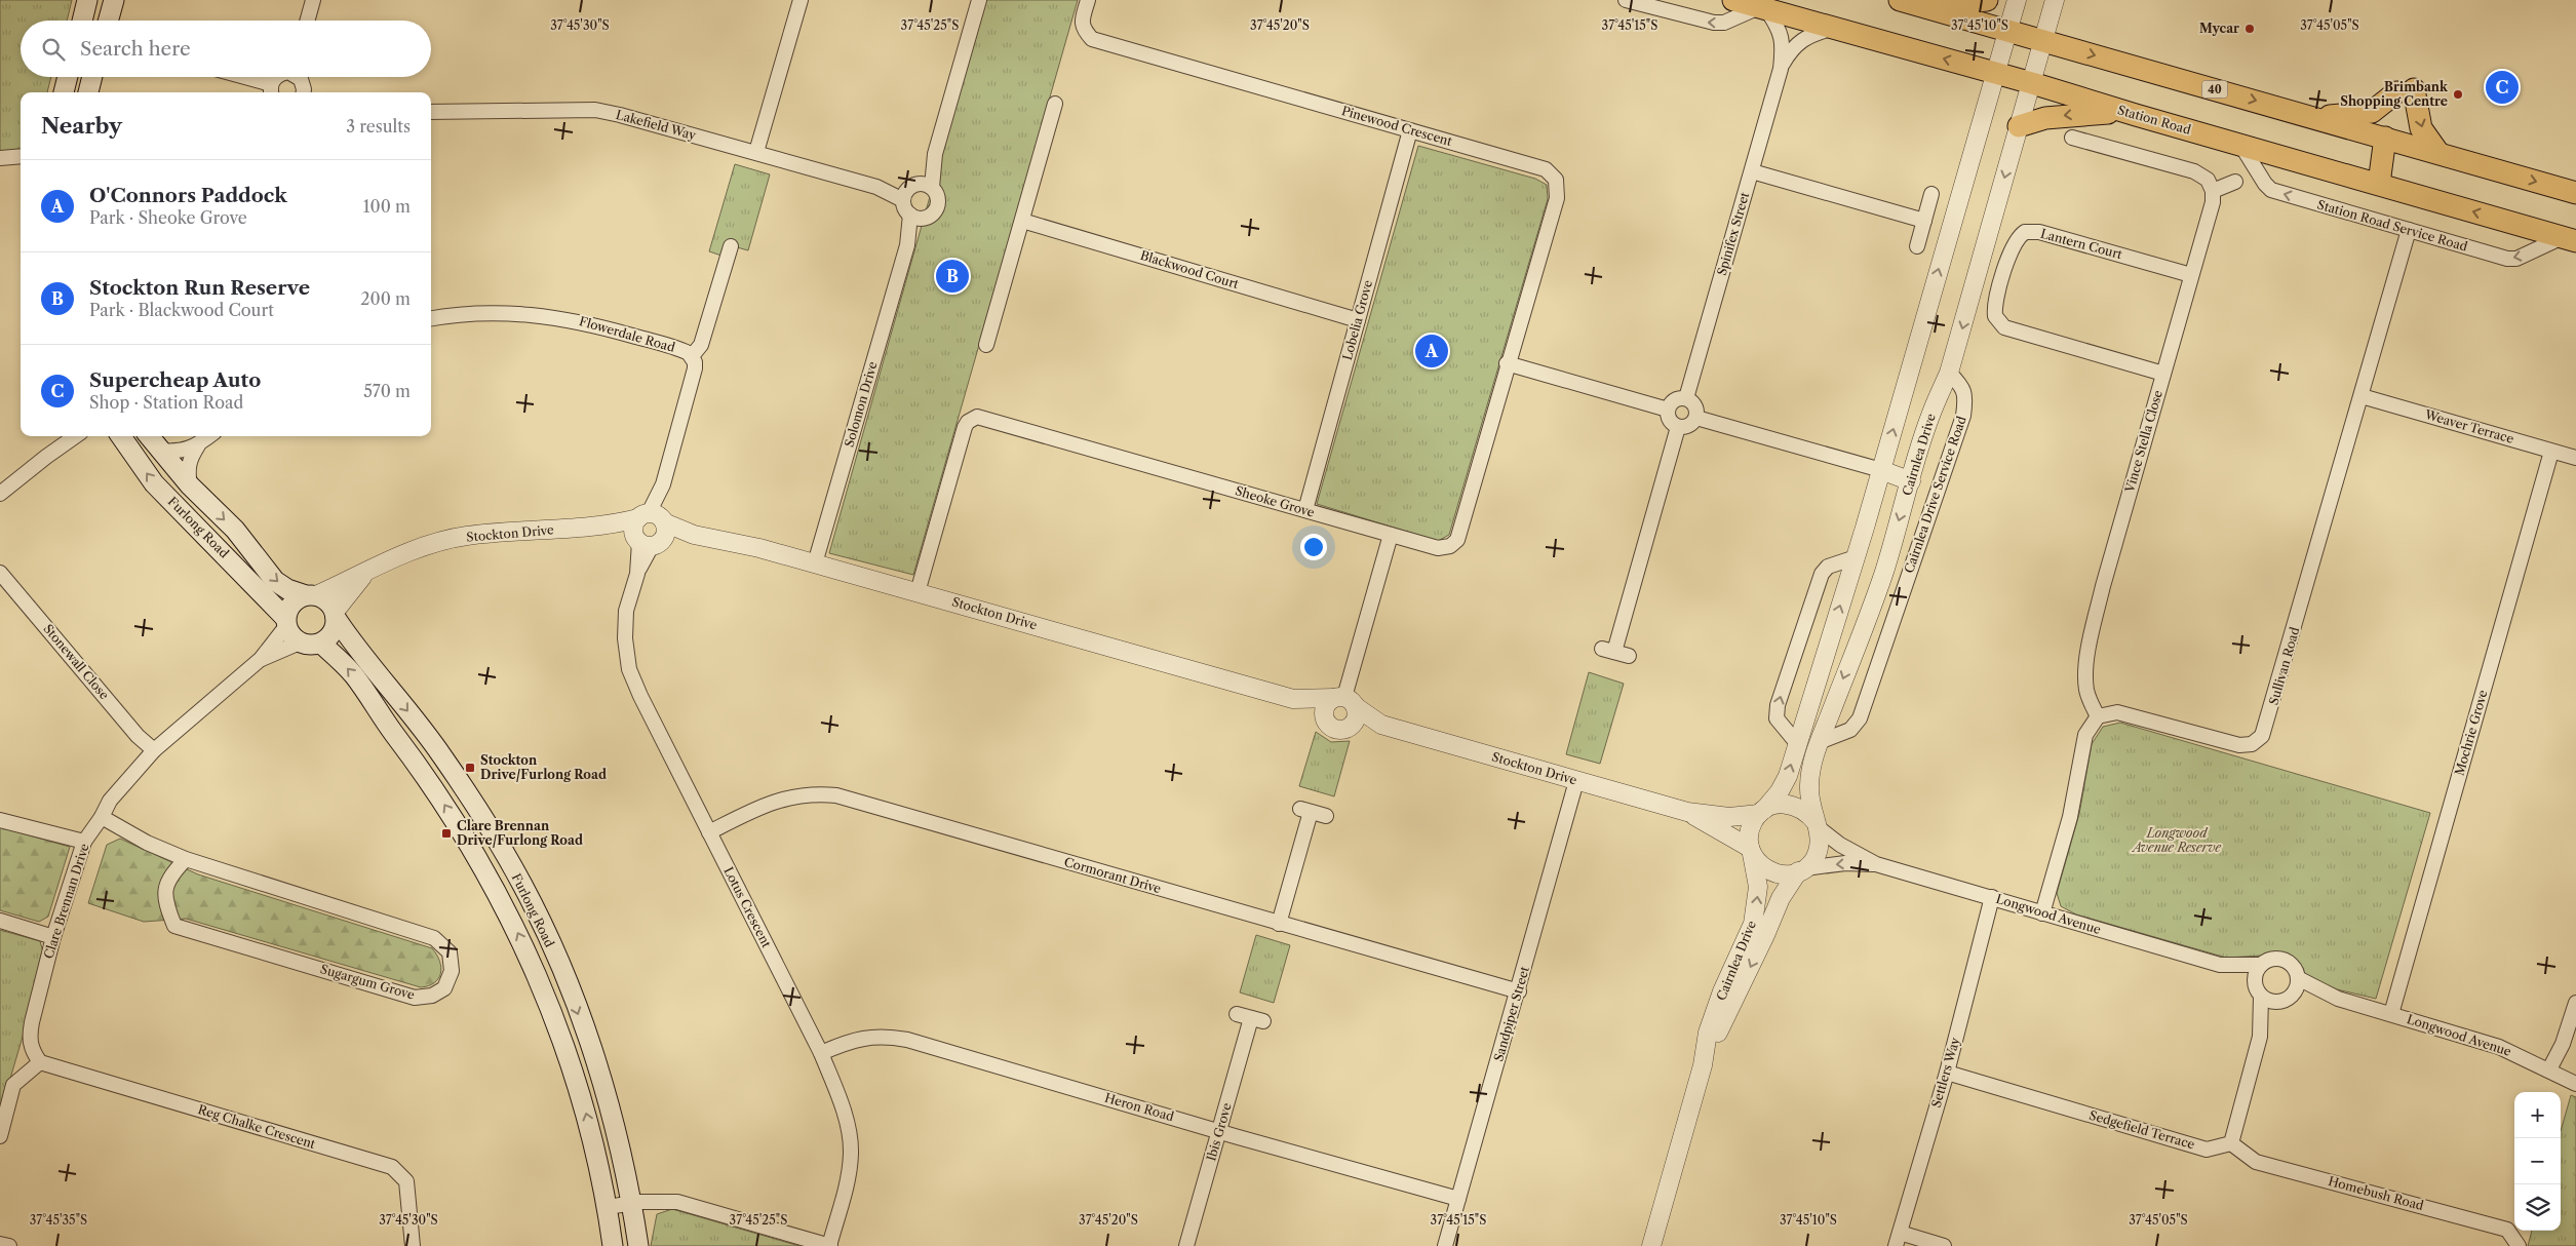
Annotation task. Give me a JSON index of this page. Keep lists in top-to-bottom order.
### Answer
{
  "streets": {
    "main road": ["40", "Station Road", "Furlong Road"],
    "street": [
      "Lakefield Way",
      "Pinewood Crescent",
      "Station Road Service Road",
      "Spinifex Street",
      "Lantern Court",
      "Blackwood Court",
      "Lobelia Grove",
      "Flowerdale Road",
      "Solomon Drive",
      "Weaver Terrace",
      "Vince Stella Close",
      "Cairnlea Drive",
      "Cairnlea Drive Service Road",
      "Sheoke Grove",
      "Stockton Drive",
      "Stonewall Close",
      "Sullivan Road",
      "Mochrie Grove",
      "Cormorant Drive",
      "Clare Brennan Drive",
      "Lotus Crescent",
      "Longwood Avenue",
      "Sugargum Grove",
      "Sandpiper Street",
      "Settlers Way",
      "Heron Road",
      "Reg Chalke Crescent",
      "Sedgefield Terrace",
      "Ibis Grove",
      "Homebush Road"
    ]
  },
  "crossings": [
    ["40", "Cairnlea Drive"],
    ["Station Road", "Station Road Service Road"],
    ["Station Road", "Spinifex Street"],
    ["Station Road", "Cairnlea Drive"],
    ["Lakefield Way", "Solomon Drive"],
    ["Pinewood Crescent", "Lobelia Grove"],
    ["Pinewood Crescent", "Sheoke Grove"],
    ["Station Road Service Road", "Sullivan Road"],
    ["Lantern Court", "Vince Stella Close"],
    ["Blackwood Court", "Lobelia Grove"],
    ["Lobelia Grove", "Sheoke Grove"],
    ["Flowerdale Road", "Stockton Drive"],
    ["Flowerdale Road", "Lotus Crescent"],
    ["Solomon Drive", "Stockton Drive"],
    ["Weaver Terrace", "Sullivan Road"],
    ["Weaver Terrace", "Mochrie Grove"],
    ["Vince Stella Close", "Sullivan Road"],
    ["Cairnlea Drive", "Cairnlea Drive Service Road"],
    ["Cairnlea Drive", "Stockton Drive"],
    ["Cairnlea Drive", "Longwood Avenue"],
    ["Sheoke Grove", "Stockton Drive"],
    ["Furlong Road", "Stockton Drive"],
    ["Furlong Road", "Clare Brennan Drive"],
    ["Stockton Drive", "Clare Brennan Drive"],
    ["Stockton Drive", "Lotus Crescent"],
    ["Stockton Drive", "Longwood Avenue"],
    ["Stockton Drive", "Sandpiper Street"],
    ["Stonewall Close", "Clare Brennan Drive"],
    ["Mochrie Grove", "Longwood Avenue"],
    ["Cormorant Drive", "Lotus Crescent"],
    ["Cormorant Drive", "Sandpiper Street"],
    ["Clare Brennan Drive", "Sugargum Grove"],
    ["Clare Brennan Drive", "Reg Chalke Crescent"],
    ["Lotus Crescent", "Heron Road"],
    ["Longwood Avenue", "Settlers Way"],
    ["Sandpiper Street", "Heron Road"],
    ["Settlers Way", "Sedgefield Terrace"],
    ["Heron Road", "Ibis Grove"],
    ["Sedgefield Terrace", "Homebush Road"]
  ],
  "one_way": ["Station Road Service Road"],
  "parks": ["Longwood Avenue Reserve"],
  "places": {
    "other": ["Mycar", "Brimbank Shopping Centre"],
    "transit": ["Stockton Drive/Furlong Road", "Clare Brennan Drive/Furlong Road"]
  },
  "page": {
    "search": "Search here",
    "pins": ["C", "B", "A"],
    "heading": ["Nearby", "3 results"],
    "list": [
      {
        "mark": "A",
        "name": "O'Connors Paddock",
        "note": "Park · Sheoke Grove",
        "value": "100 m"
      },
      {
        "mark": "B",
        "name": "Stockton Run Reserve",
        "note": "Park · Blackwood Court",
        "value": "200 m"
      },
      {
        "mark": "C",
        "name": "Supercheap Auto",
        "note": "Shop · Station Road",
        "value": "570 m"
      }
    ],
    "map_buttons": ["+", "−"]
  },
  "coordinates": [
    "37°45'30\"S",
    "37°45'25\"S",
    "37°45'20\"S",
    "37°45'15\"S",
    "37°45'10\"S",
    "37°45'05\"S",
    "37°45'35\"S"
  ]
}
